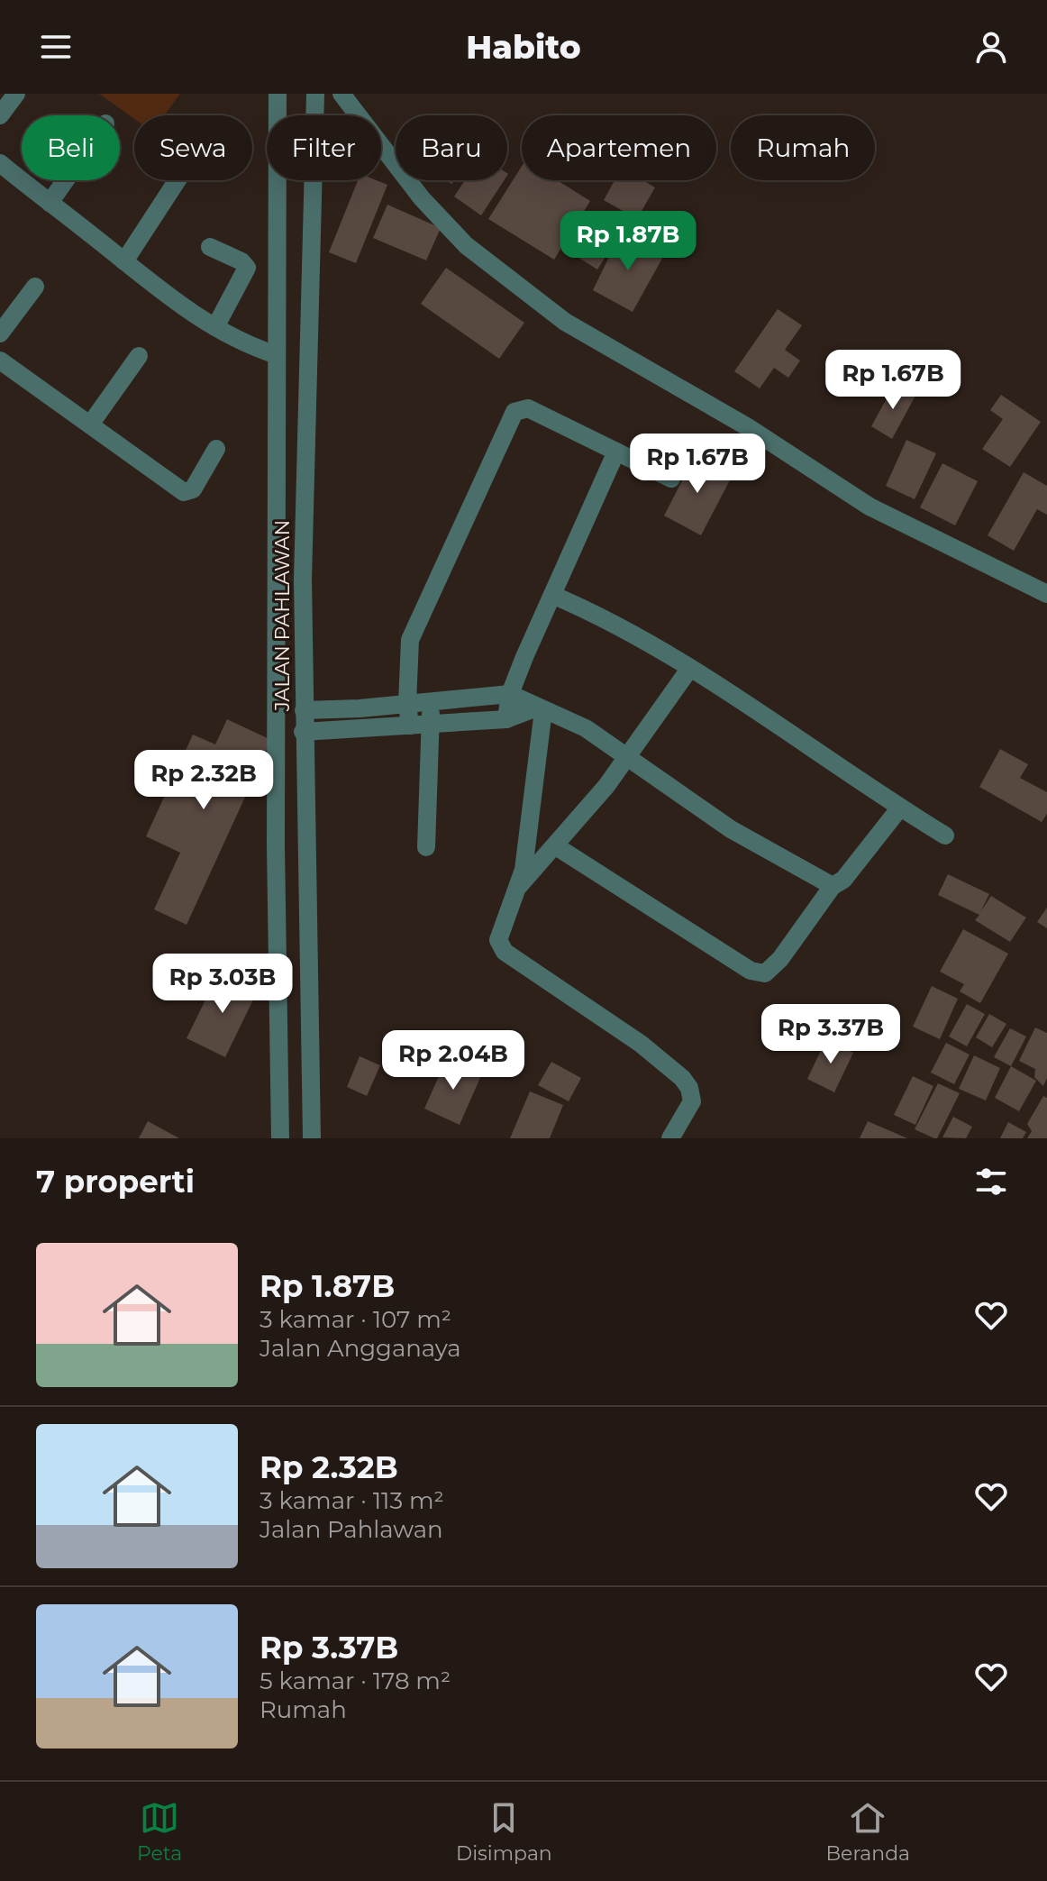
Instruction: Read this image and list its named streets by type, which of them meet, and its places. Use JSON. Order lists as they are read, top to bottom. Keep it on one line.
{"streets":{"street":["JALAN PAHLAWAN"]},"page":{"header":"Habito","chip":["Beli","Sewa","Filter","Baru","Apartemen","Rumah"],"price":["Rp 1.87B","Rp 1.67B","Rp 1.67B","Rp 2.32B","Rp 3.03B","Rp 3.37B","Rp 2.04B"],"heading":"7 properti","list":[{"name":"Rp 1.87B","note":"3 kamar · 107 m² · Jalan Angganaya"},{"name":"Rp 2.32B","note":"3 kamar · 113 m² · Jalan Pahlawan"},{"name":"Rp 3.37B","note":"5 kamar · 178 m² · Rumah"}],"tabs":["Peta","Disimpan","Beranda"]}}
